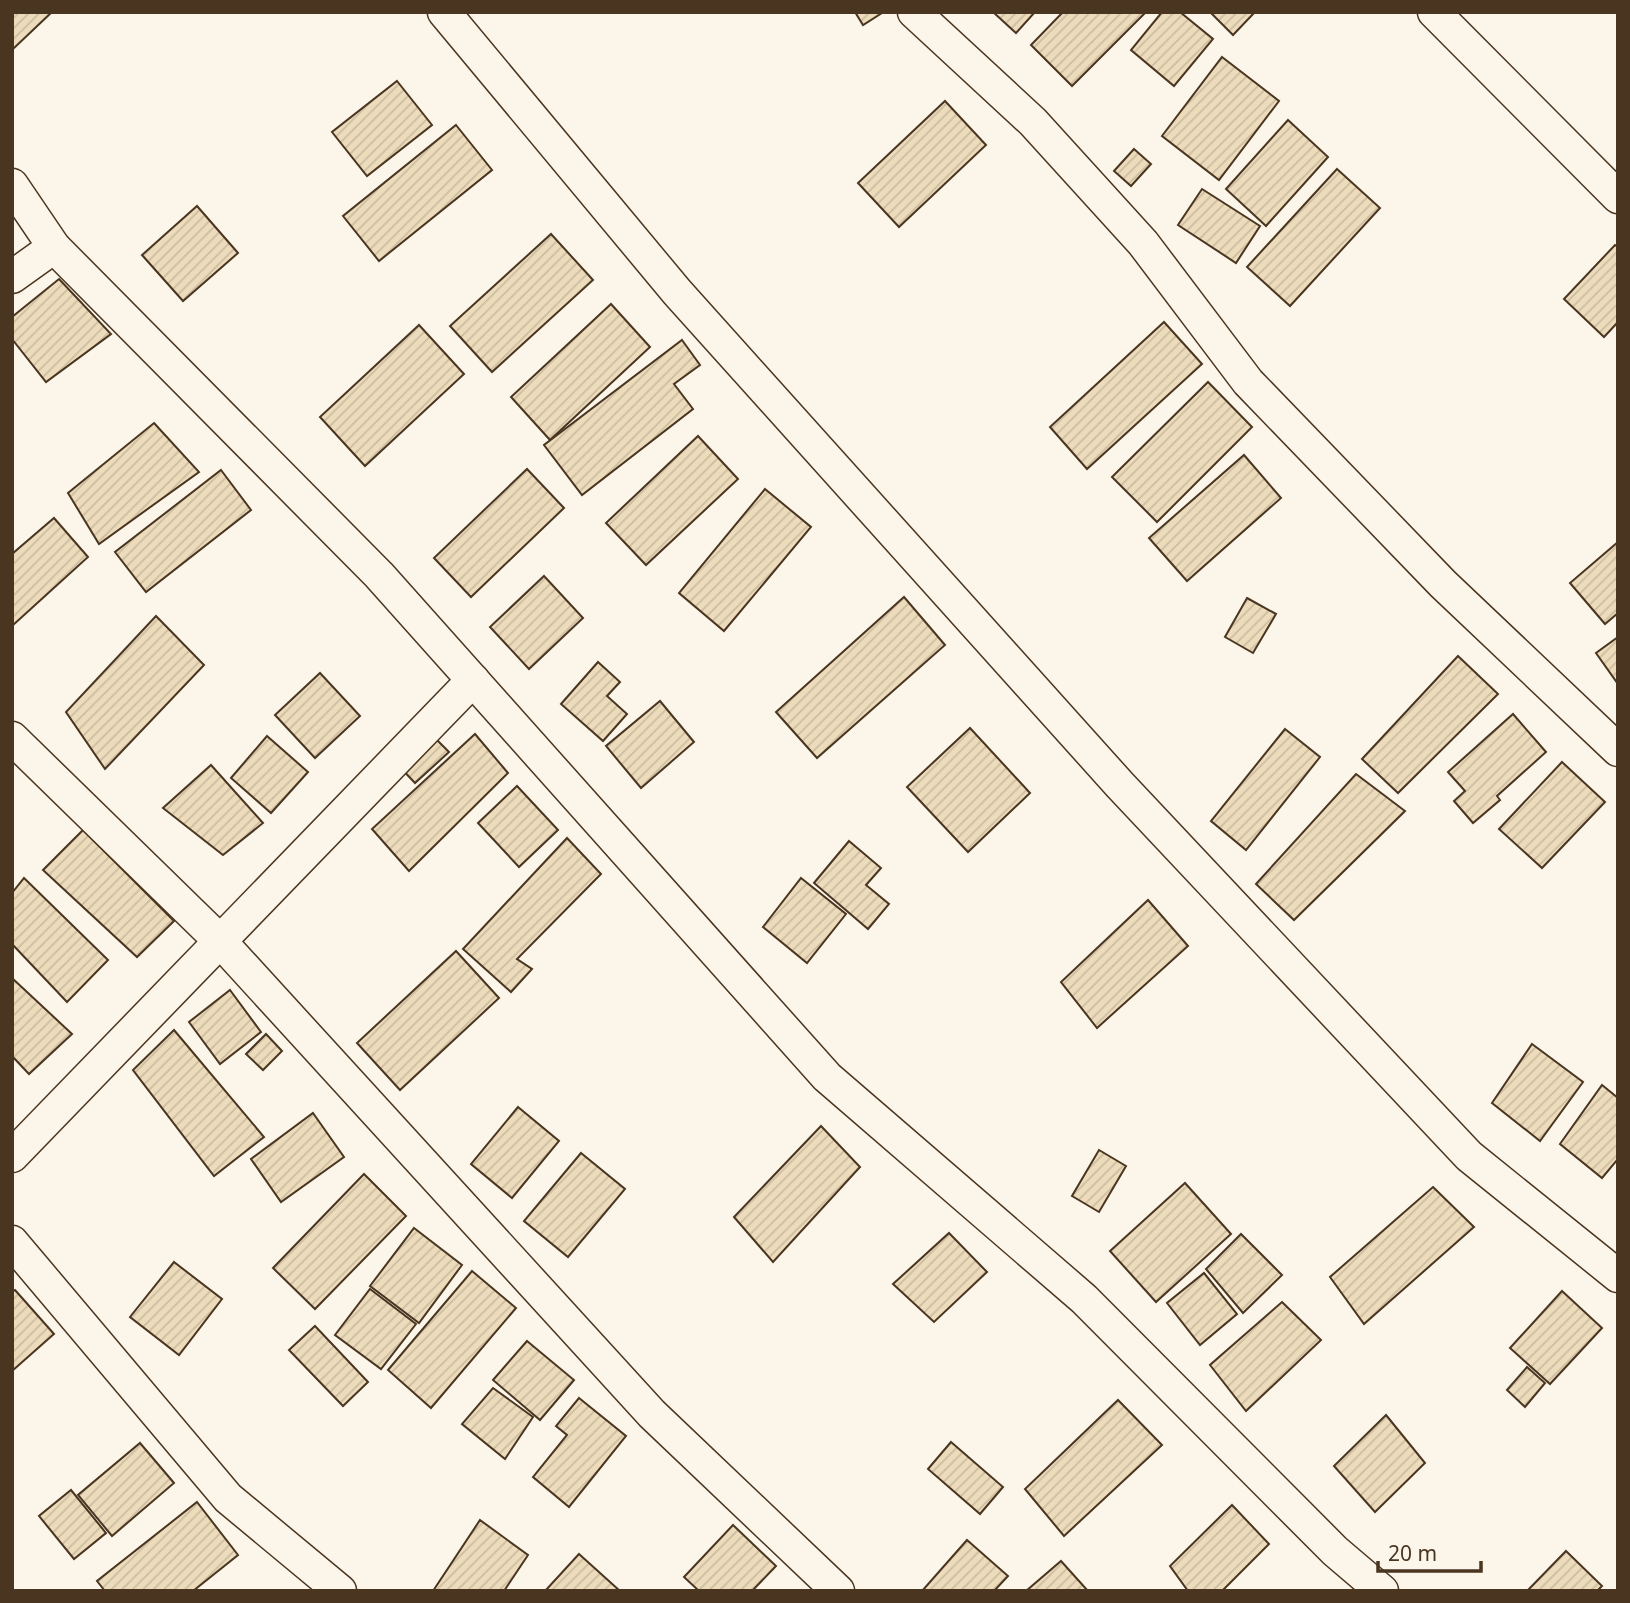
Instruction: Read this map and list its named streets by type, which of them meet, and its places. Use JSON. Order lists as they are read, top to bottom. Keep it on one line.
{"scale_bar":"20 m"}
